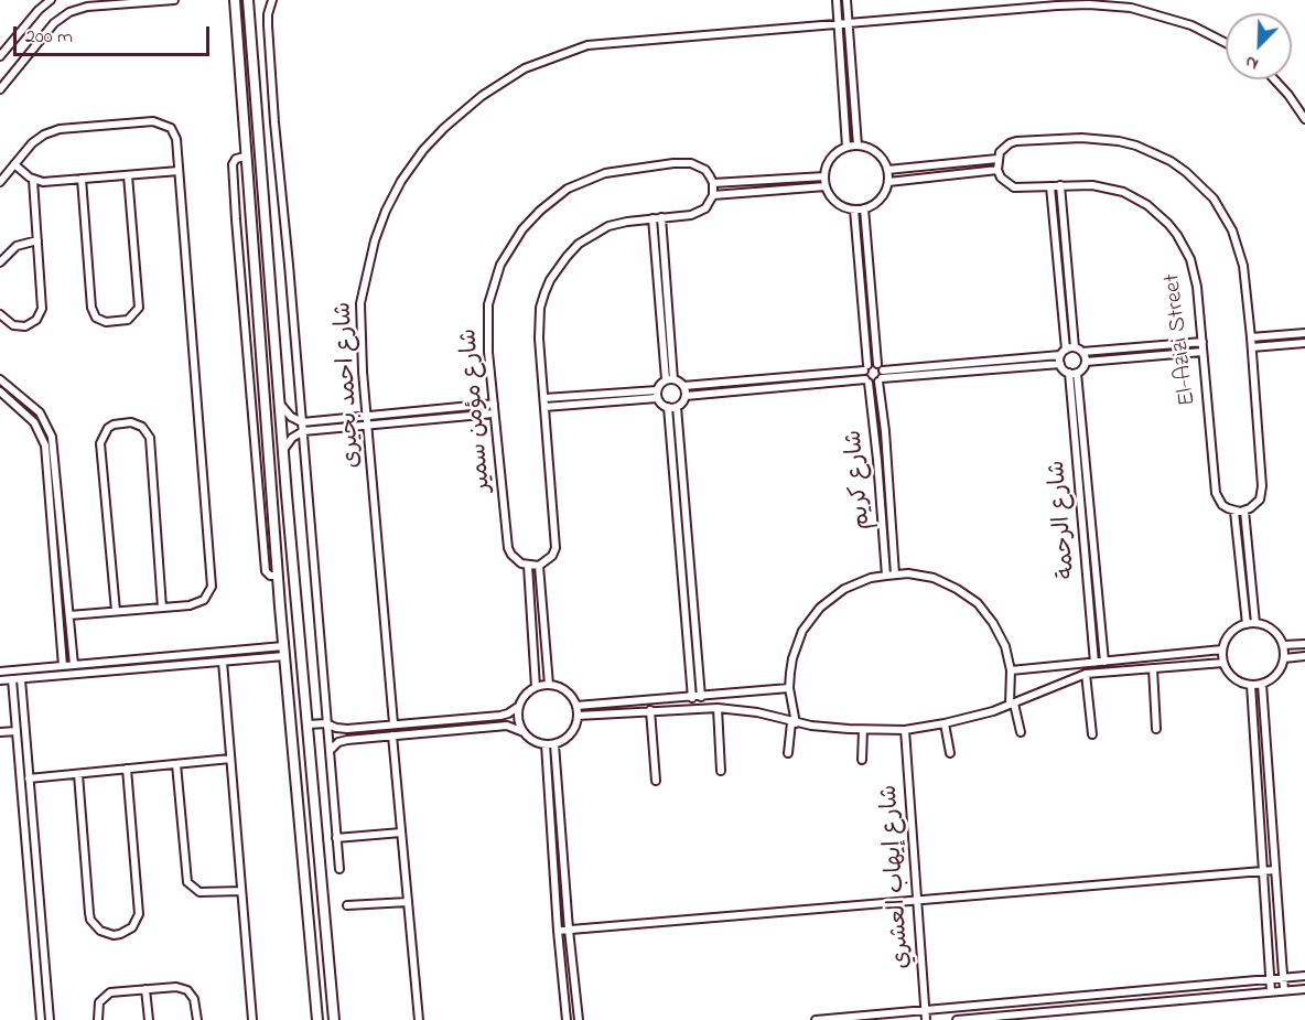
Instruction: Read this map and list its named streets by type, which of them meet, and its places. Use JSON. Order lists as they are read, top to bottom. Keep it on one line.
{"streets":{"street":["El-Azizi Street","شارع احمد بحيرى","شارع مؤمن سمير","شارع كريم","شارع الرحمة","شارع إيهاب العشري"]},"crossings":[["شارع كريم","شارع إيهاب العشري"]],"scale_bar":"200 m","north":"bottom left"}
